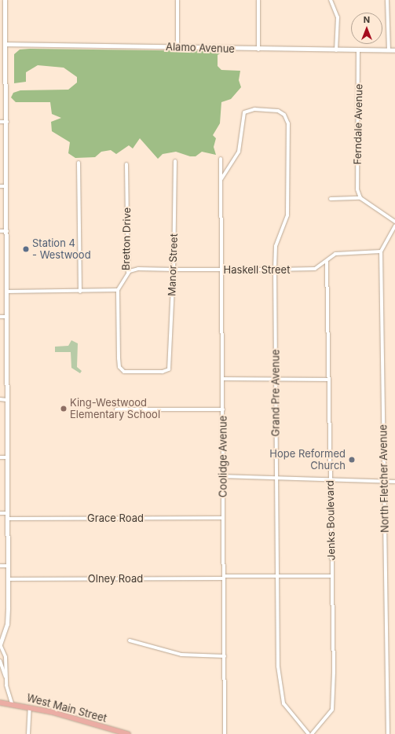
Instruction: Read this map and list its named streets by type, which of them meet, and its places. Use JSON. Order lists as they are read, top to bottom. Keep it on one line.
{"streets":{"main road":["West Main Street"],"street":["Alamo Avenue","Ferndale Avenue","Bretton Drive","Manor Street","Haskell Street","Grand Pre Avenue","Coolidge Avenue","North Fletcher Avenue","Grace Road","Jenks Boulevard","Olney Road"]},"crossings":[["Alamo Avenue","Ferndale Avenue"],["Bretton Drive","Manor Street"],["Bretton Drive","Haskell Street"],["Manor Street","Haskell Street"],["Haskell Street","Grand Pre Avenue"],["Haskell Street","Coolidge Avenue"],["Haskell Street","North Fletcher Avenue"],["Haskell Street","Jenks Boulevard"],["Grand Pre Avenue","Coolidge Avenue"],["Grand Pre Avenue","Olney Road"],["Coolidge Avenue","Grace Road"],["Coolidge Avenue","Olney Road"],["Jenks Boulevard","Olney Road"]],"places":["Station 4 - Westwood","King-Westwood Elementary School","Hope Reformed Church"],"north":"top"}
